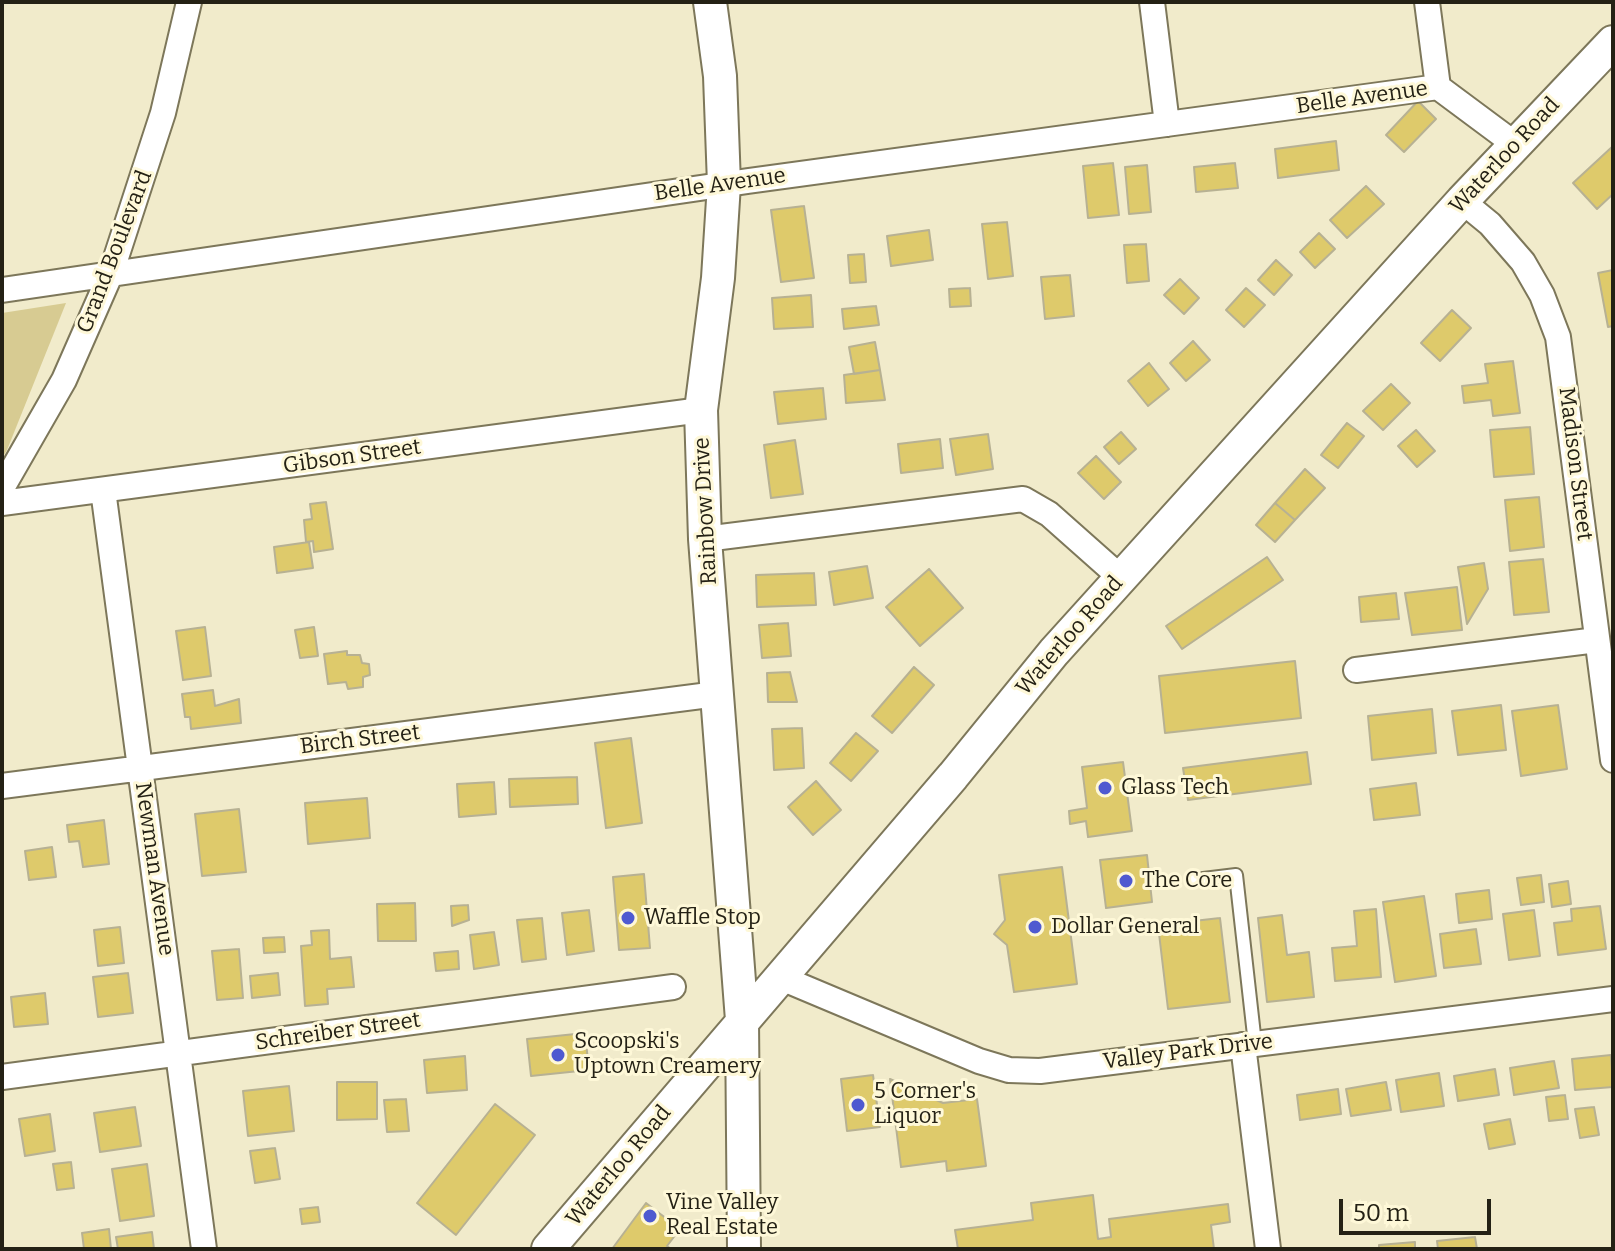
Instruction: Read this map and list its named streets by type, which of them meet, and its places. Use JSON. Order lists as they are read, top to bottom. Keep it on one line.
{"streets":{"main road":["Waterloo Road","Rainbow Drive"],"street":["Belle Avenue","Grand Boulevard","Gibson Street","Madison Street","Birch Street","Newman Avenue","Schreiber Street","Valley Park Drive"]},"crossings":[["Belle Avenue","Grand Boulevard"],["Belle Avenue","Rainbow Drive"],["Waterloo Road","Madison Street"],["Waterloo Road","Rainbow Drive"],["Waterloo Road","Valley Park Drive"],["Gibson Street","Rainbow Drive"],["Gibson Street","Newman Avenue"],["Rainbow Drive","Birch Street"],["Birch Street","Newman Avenue"],["Newman Avenue","Schreiber Street"]],"places":["Glass Tech","The Core","Waffle Stop","Dollar General","Scoopski's Uptown Creamery","5 Corner's Liquor","Vine Valley Real Estate"],"scale_bar":"50 m"}
